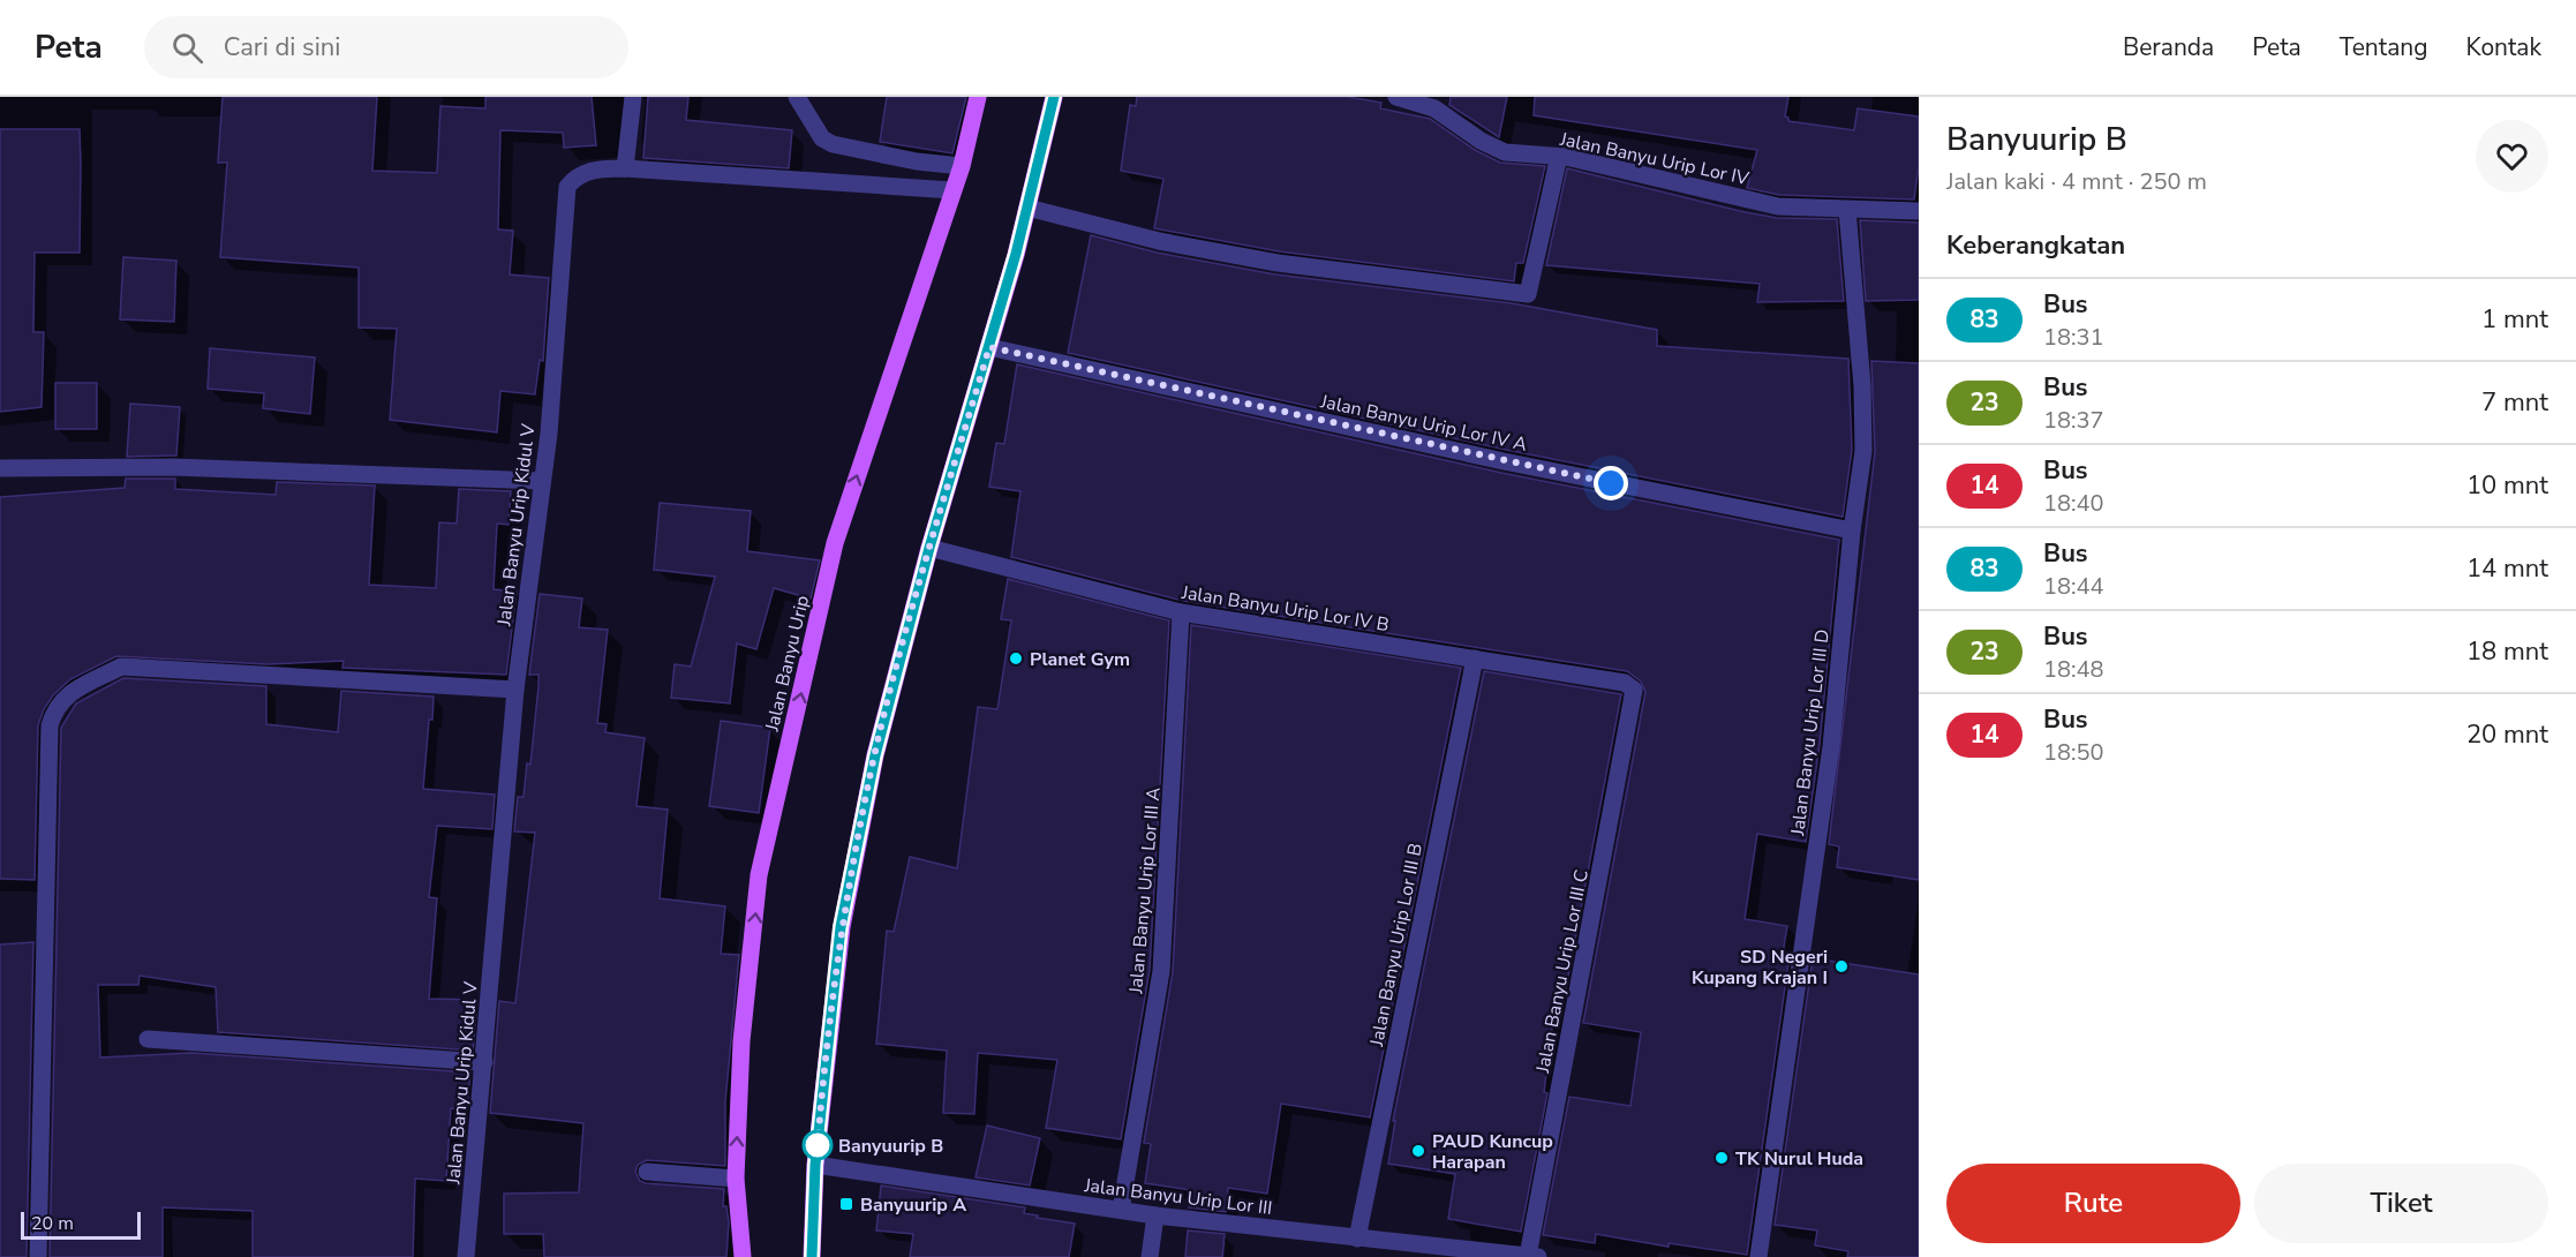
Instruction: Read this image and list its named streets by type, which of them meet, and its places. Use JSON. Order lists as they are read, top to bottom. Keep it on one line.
{"streets":{"main road":["Jalan Banyu Urip"],"street":["Jalan Banyu Urip Lor IV","Jalan Banyu Urip Lor IV A","Jalan Banyu Urip Kidul V","Jalan Banyu Urip Lor IV B","Jalan Banyu Urip Lor III D","Jalan Banyu Urip Lor III A","Jalan Banyu Urip Lor III B","Jalan Banyu Urip Lor III C","Jalan Banyu Urip Lor III"]},"crossings":[["Jalan Banyu Urip Lor IV","Jalan Banyu Urip Lor III D"],["Jalan Banyu Urip Lor IV A","Jalan Banyu Urip Lor III D"],["Jalan Banyu Urip Kidul V","Jalan Banyu Urip"],["Jalan Banyu Urip Lor IV B","Jalan Banyu Urip Lor III A"],["Jalan Banyu Urip Lor IV B","Jalan Banyu Urip Lor III B"],["Jalan Banyu Urip Lor IV B","Jalan Banyu Urip Lor III C"],["Jalan Banyu Urip Lor III A","Jalan Banyu Urip Lor III"],["Jalan Banyu Urip Lor III B","Jalan Banyu Urip Lor III"],["Jalan Banyu Urip Lor III C","Jalan Banyu Urip Lor III"]],"places":{"other":["Planet Gym","SD Negeri Kupang Krajan I","Banyuurip B","PAUD Kuncup Harapan","TK Nurul Huda"],"transit":["Banyuurip A"]},"lines":["bus line 83"],"scale_bar":"20 m","page":{"header":"Peta","search":"Cari di sini","nav":["Beranda","Peta","Tentang","Kontak"],"heading":[["Banyuurip B","Jalan kaki · 4 mnt · 250 m"],"Keberangkatan"],"list":[{"mark":"83","name":"Bus","note":"18:31","value":"1 mnt"},{"mark":"23","name":"Bus","note":"18:37","value":"7 mnt"},{"mark":"14","name":"Bus","note":"18:40","value":"10 mnt"},{"mark":"83","name":"Bus","note":"18:44","value":"14 mnt"},{"mark":"23","name":"Bus","note":"18:48","value":"18 mnt"},{"mark":"14","name":"Bus","note":"18:50","value":"20 mnt"}],"buttons":["Rute","Tiket"],"scale":"20 m"}}
